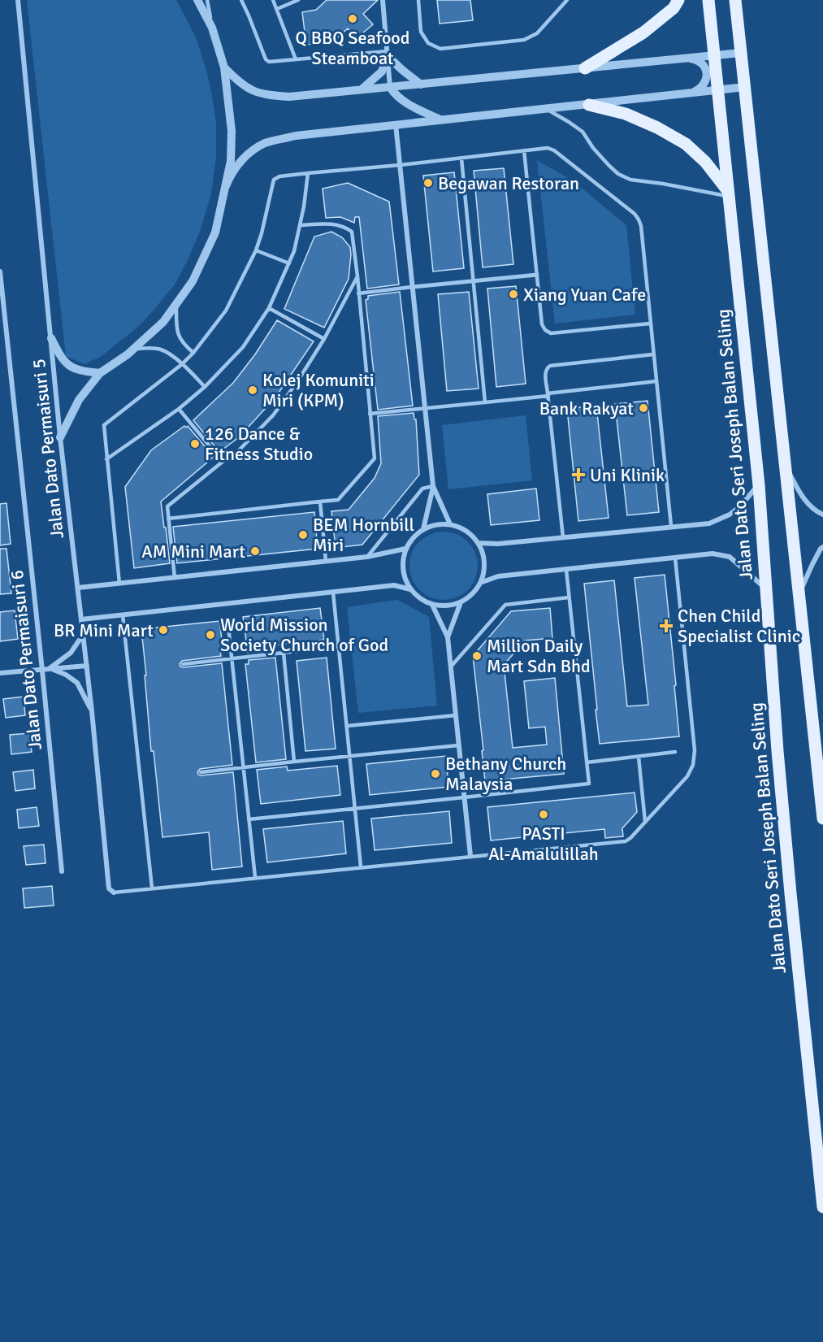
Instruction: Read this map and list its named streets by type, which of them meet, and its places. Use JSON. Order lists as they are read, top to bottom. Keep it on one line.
{"streets":{"main road":["Jalan Dato Seri Joseph Balan Seling"],"street":["Jalan Dato Permaisuri 5","Jalan Dato Permaisuri 6"]},"places":{"other":["Q BBQ Seafood Steamboat","Begawan Restoran","Xiang Yuan Cafe","Kolej Komuniti Miri (KPM)","Bank Rakyat","126 Dance & Fitness Studio","BEM Hornbill Miri","AM Mini Mart","BR Mini Mart","World Mission Society Church of God","Million Daily Mart Sdn Bhd","Bethany Church Malaysia","PASTI Al-Amalulillah"],"health":["Uni Klinik","Chen Child Specialist Clinic"]}}
